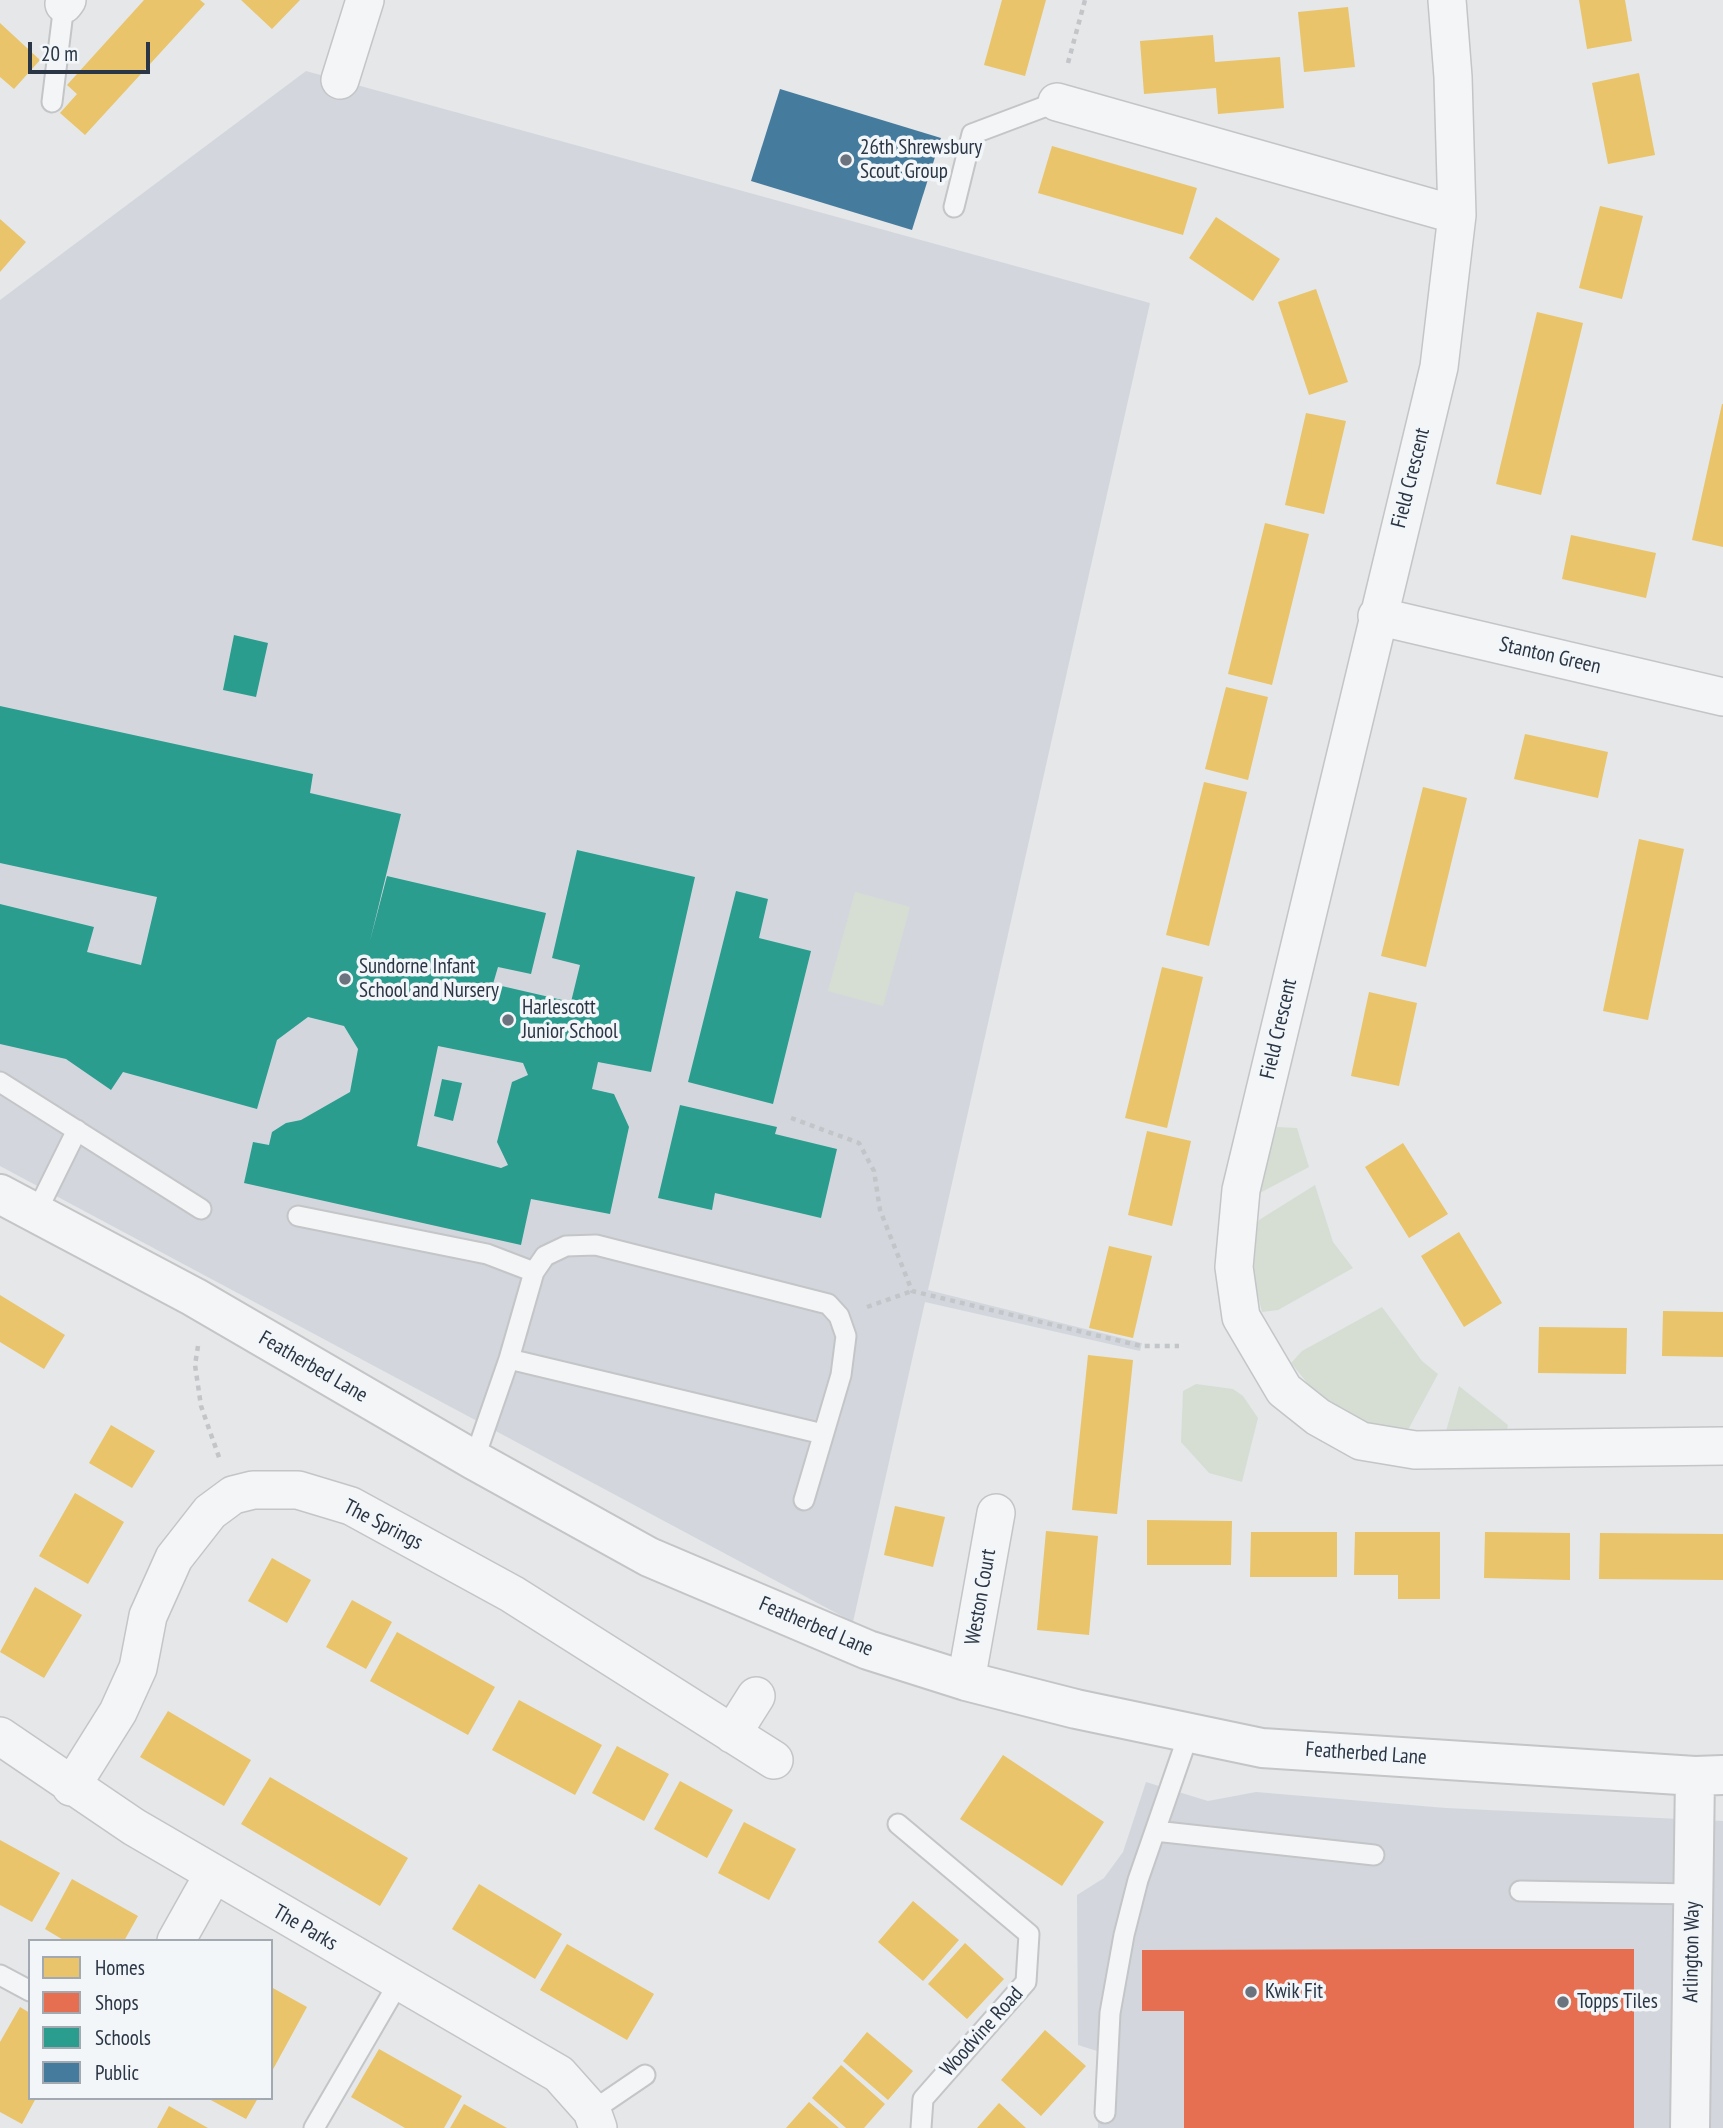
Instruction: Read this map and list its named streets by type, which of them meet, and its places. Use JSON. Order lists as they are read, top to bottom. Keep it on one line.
{"streets":{"street":["Field Crescent","Stanton Green","Featherbed Lane","The Springs","Weston Court","The Parks","Arlington Way"],"lane":["Woodvine Road"]},"crossings":[["Field Crescent","Stanton Green"],["Featherbed Lane","Weston Court"],["Featherbed Lane","Arlington Way"]],"places":["26th Shrewsbury Scout Group","Sundorne Infant School and Nursery","Harlescott Junior School","Kwik Fit","Topps Tiles"],"legend":["Homes","Shops","Schools","Public"],"scale_bar":"20 m"}
